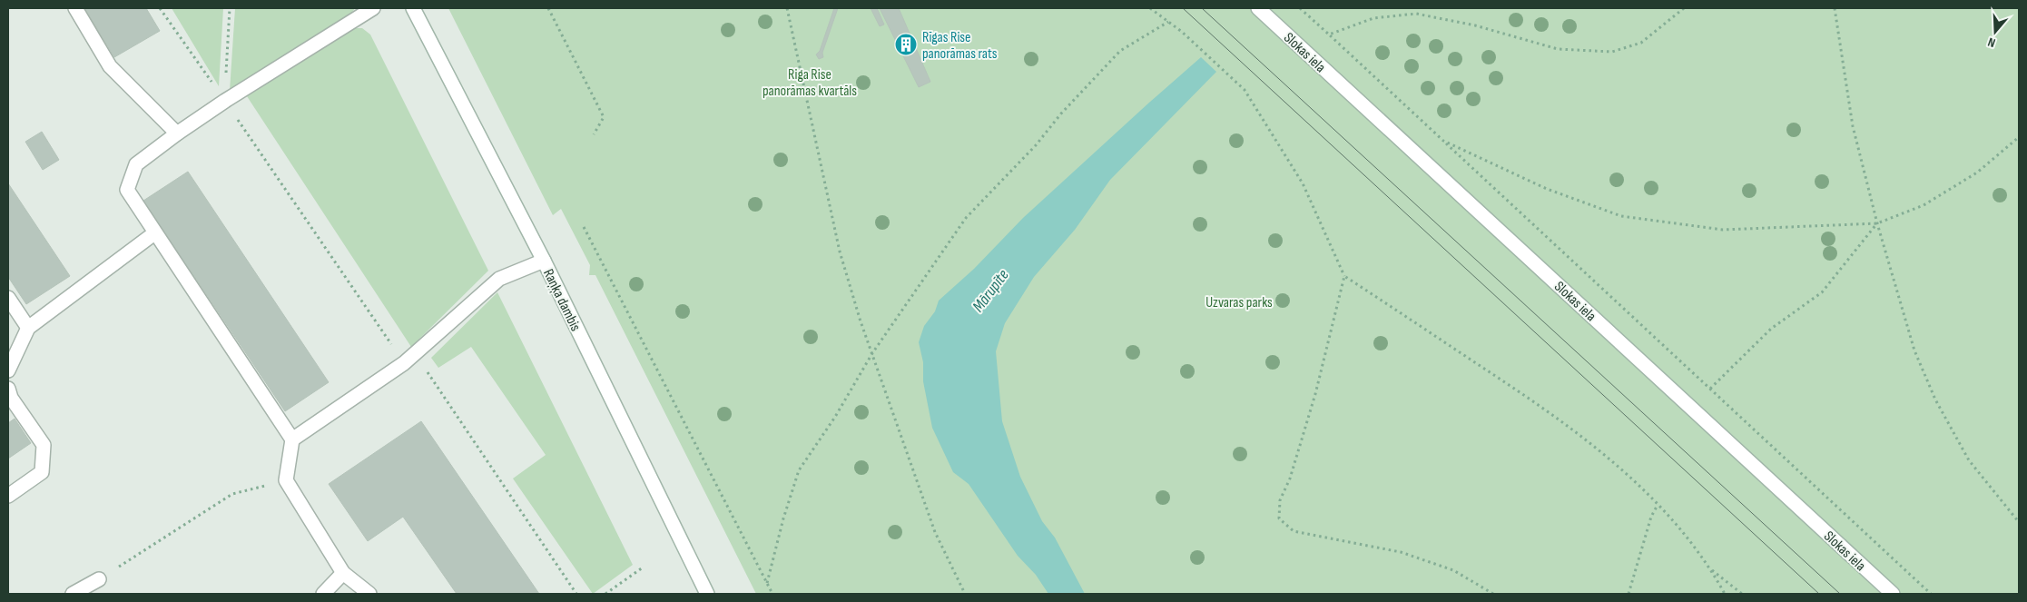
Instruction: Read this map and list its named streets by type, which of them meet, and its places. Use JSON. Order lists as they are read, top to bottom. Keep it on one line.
{"streets":{"main road":["Slokas iela","Raņķa dambis"]},"water":["Mārupīte"],"parks":["Riga Rise panorāmas kvartāls","Uzvaras parks"],"places":{"building":["Rīgas Rise panorāmas rats"]},"north":"bottom"}
